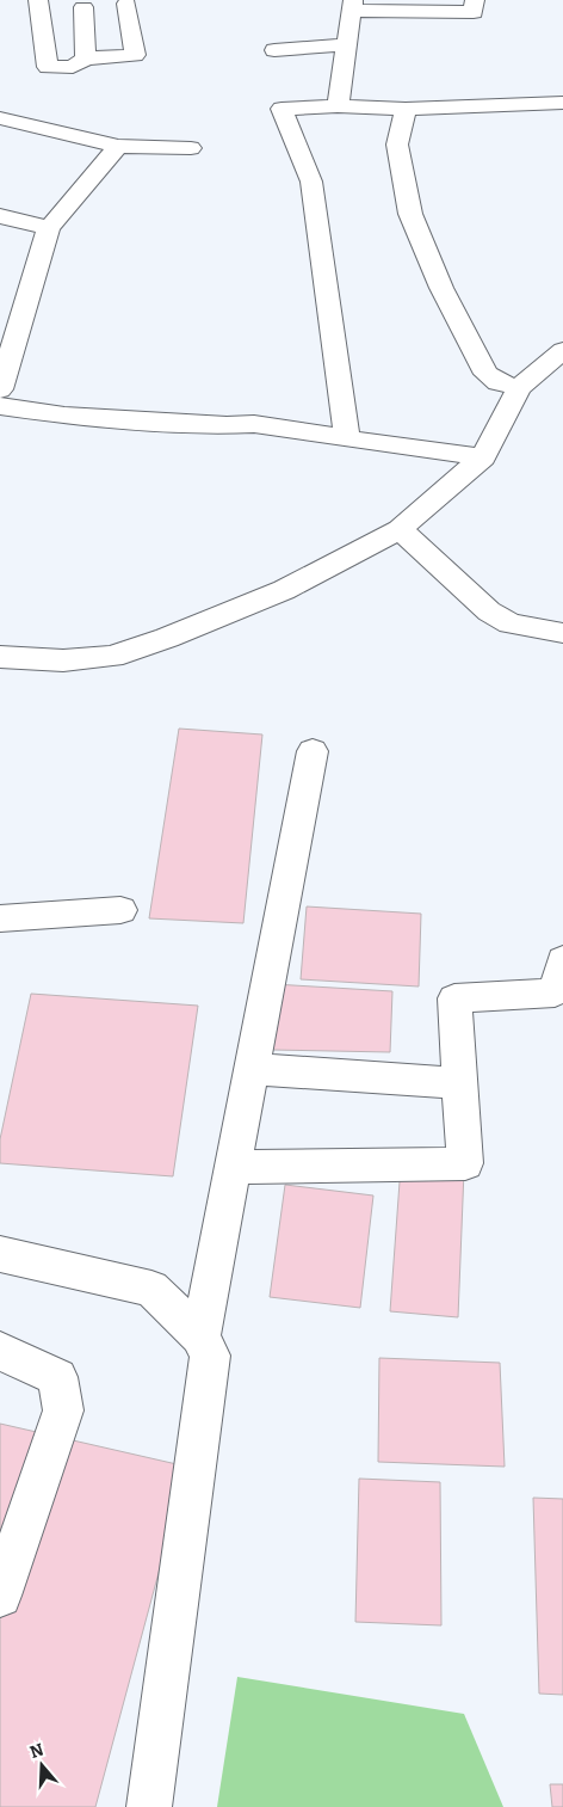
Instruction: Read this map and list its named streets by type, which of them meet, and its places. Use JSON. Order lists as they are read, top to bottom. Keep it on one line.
{"north":"top"}
